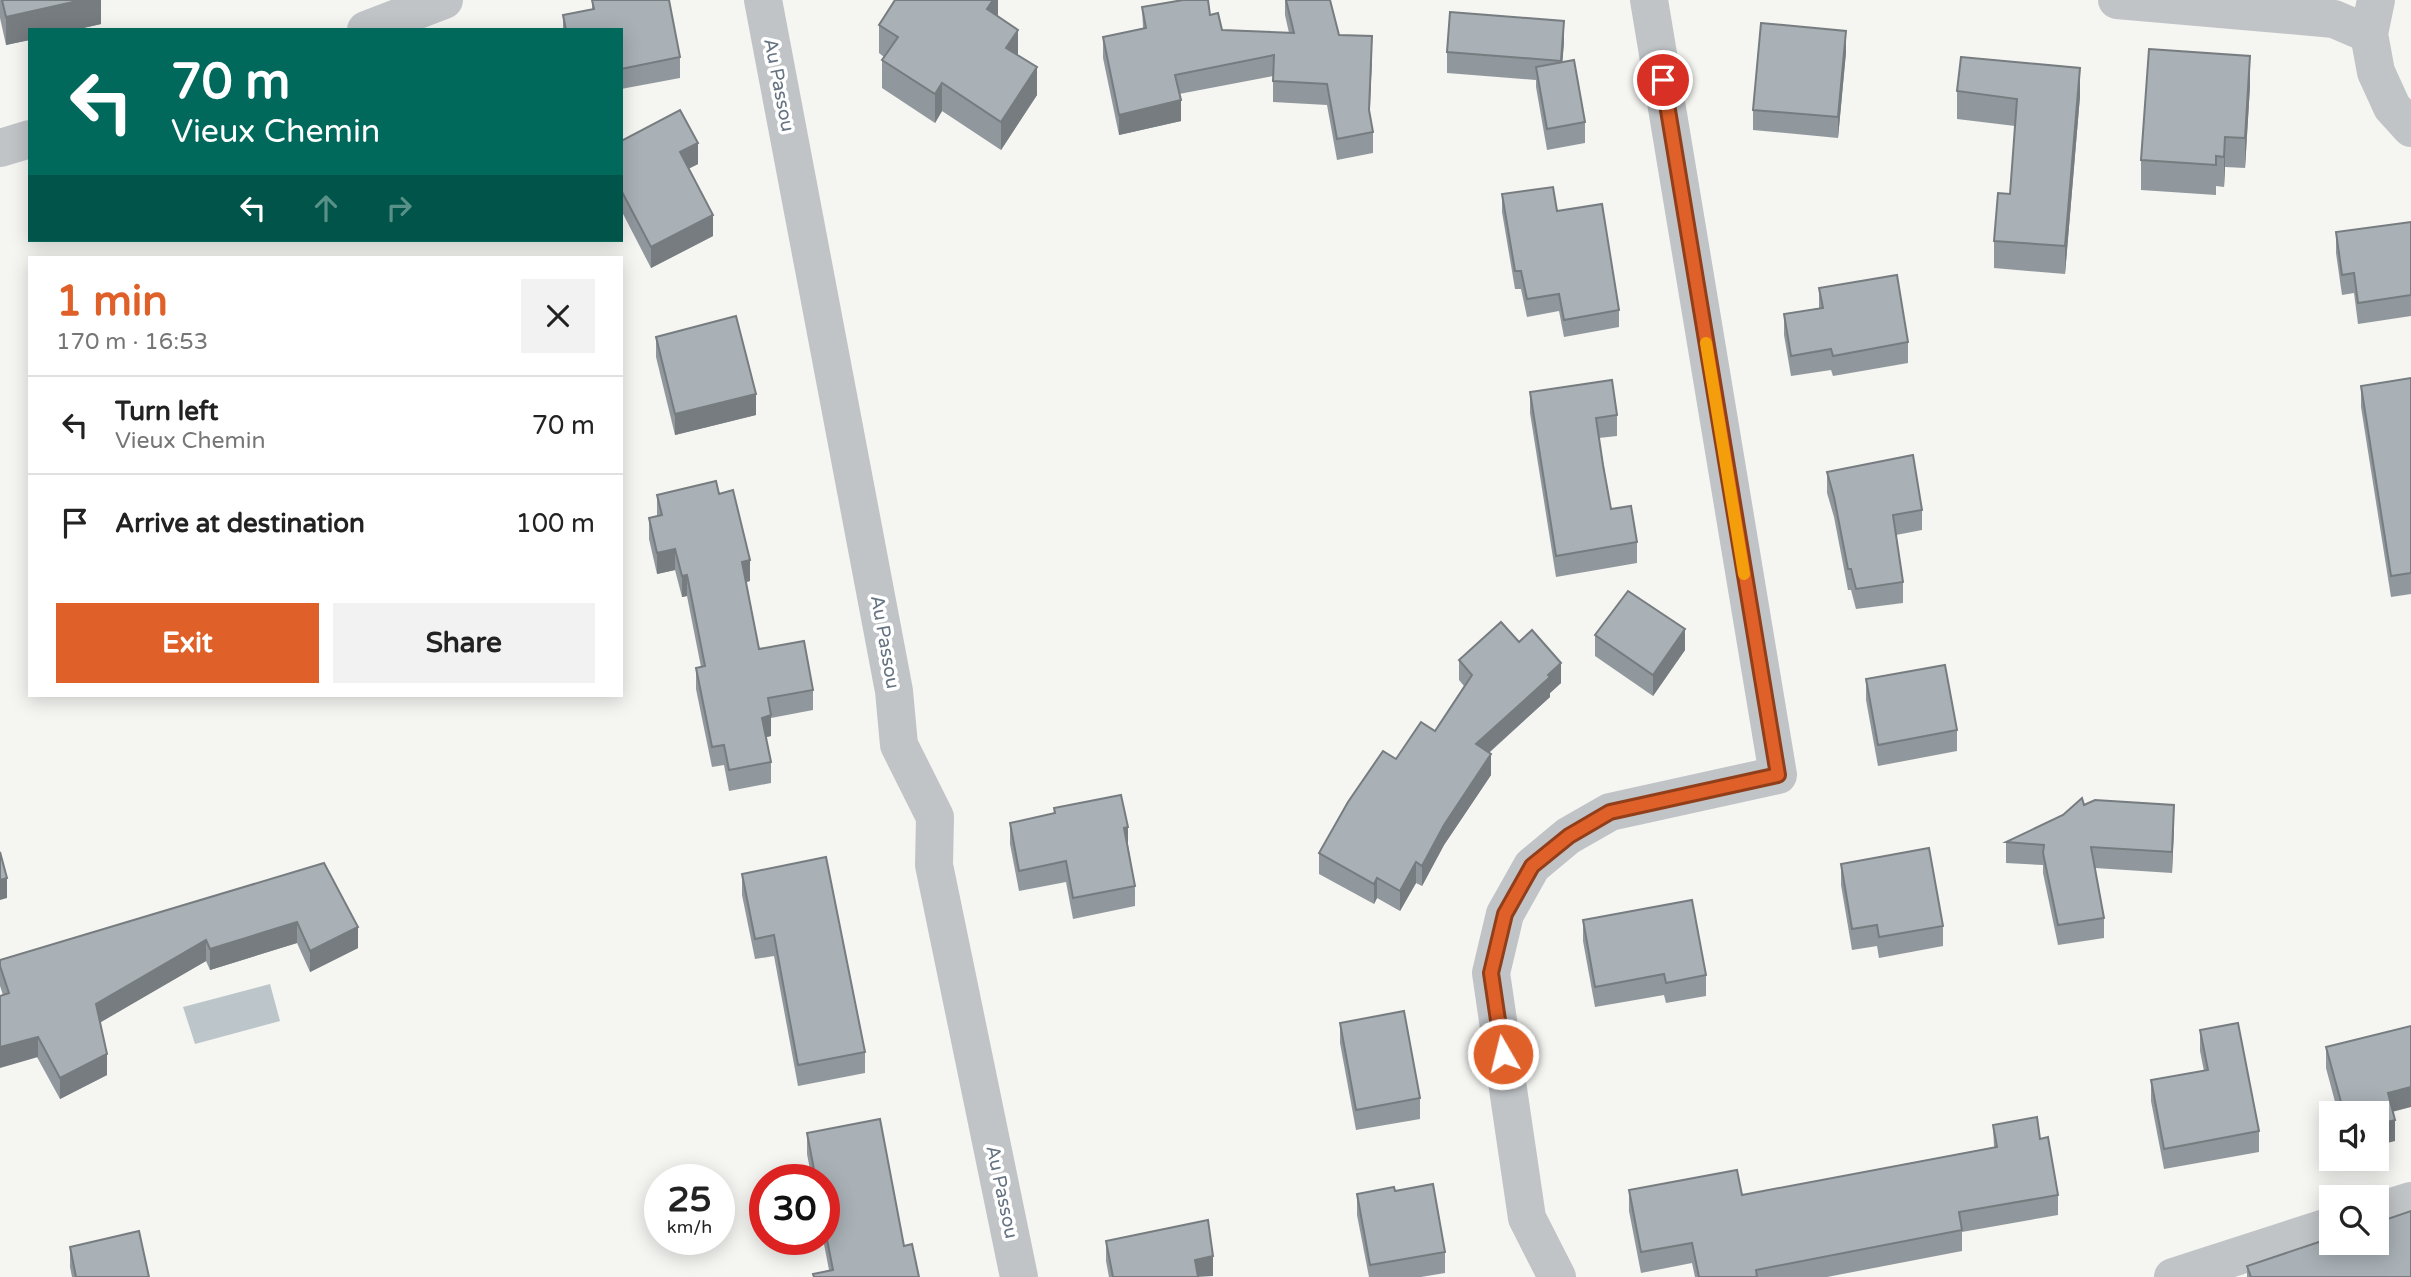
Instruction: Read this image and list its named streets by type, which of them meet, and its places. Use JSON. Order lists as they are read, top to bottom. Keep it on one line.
{"streets":{"street":["Au Passou"]},"page":{"turn":["70 m","Vieux Chemin"],"heading":["1 min","170 m · 16:53"],"list":[{"name":"Turn left","note":"Vieux Chemin","value":"70 m"},{"name":"Arrive at destination","value":"100 m"}],"buttons":["Exit","Share"],"speed":"25 km/h","limit":"30"}}
